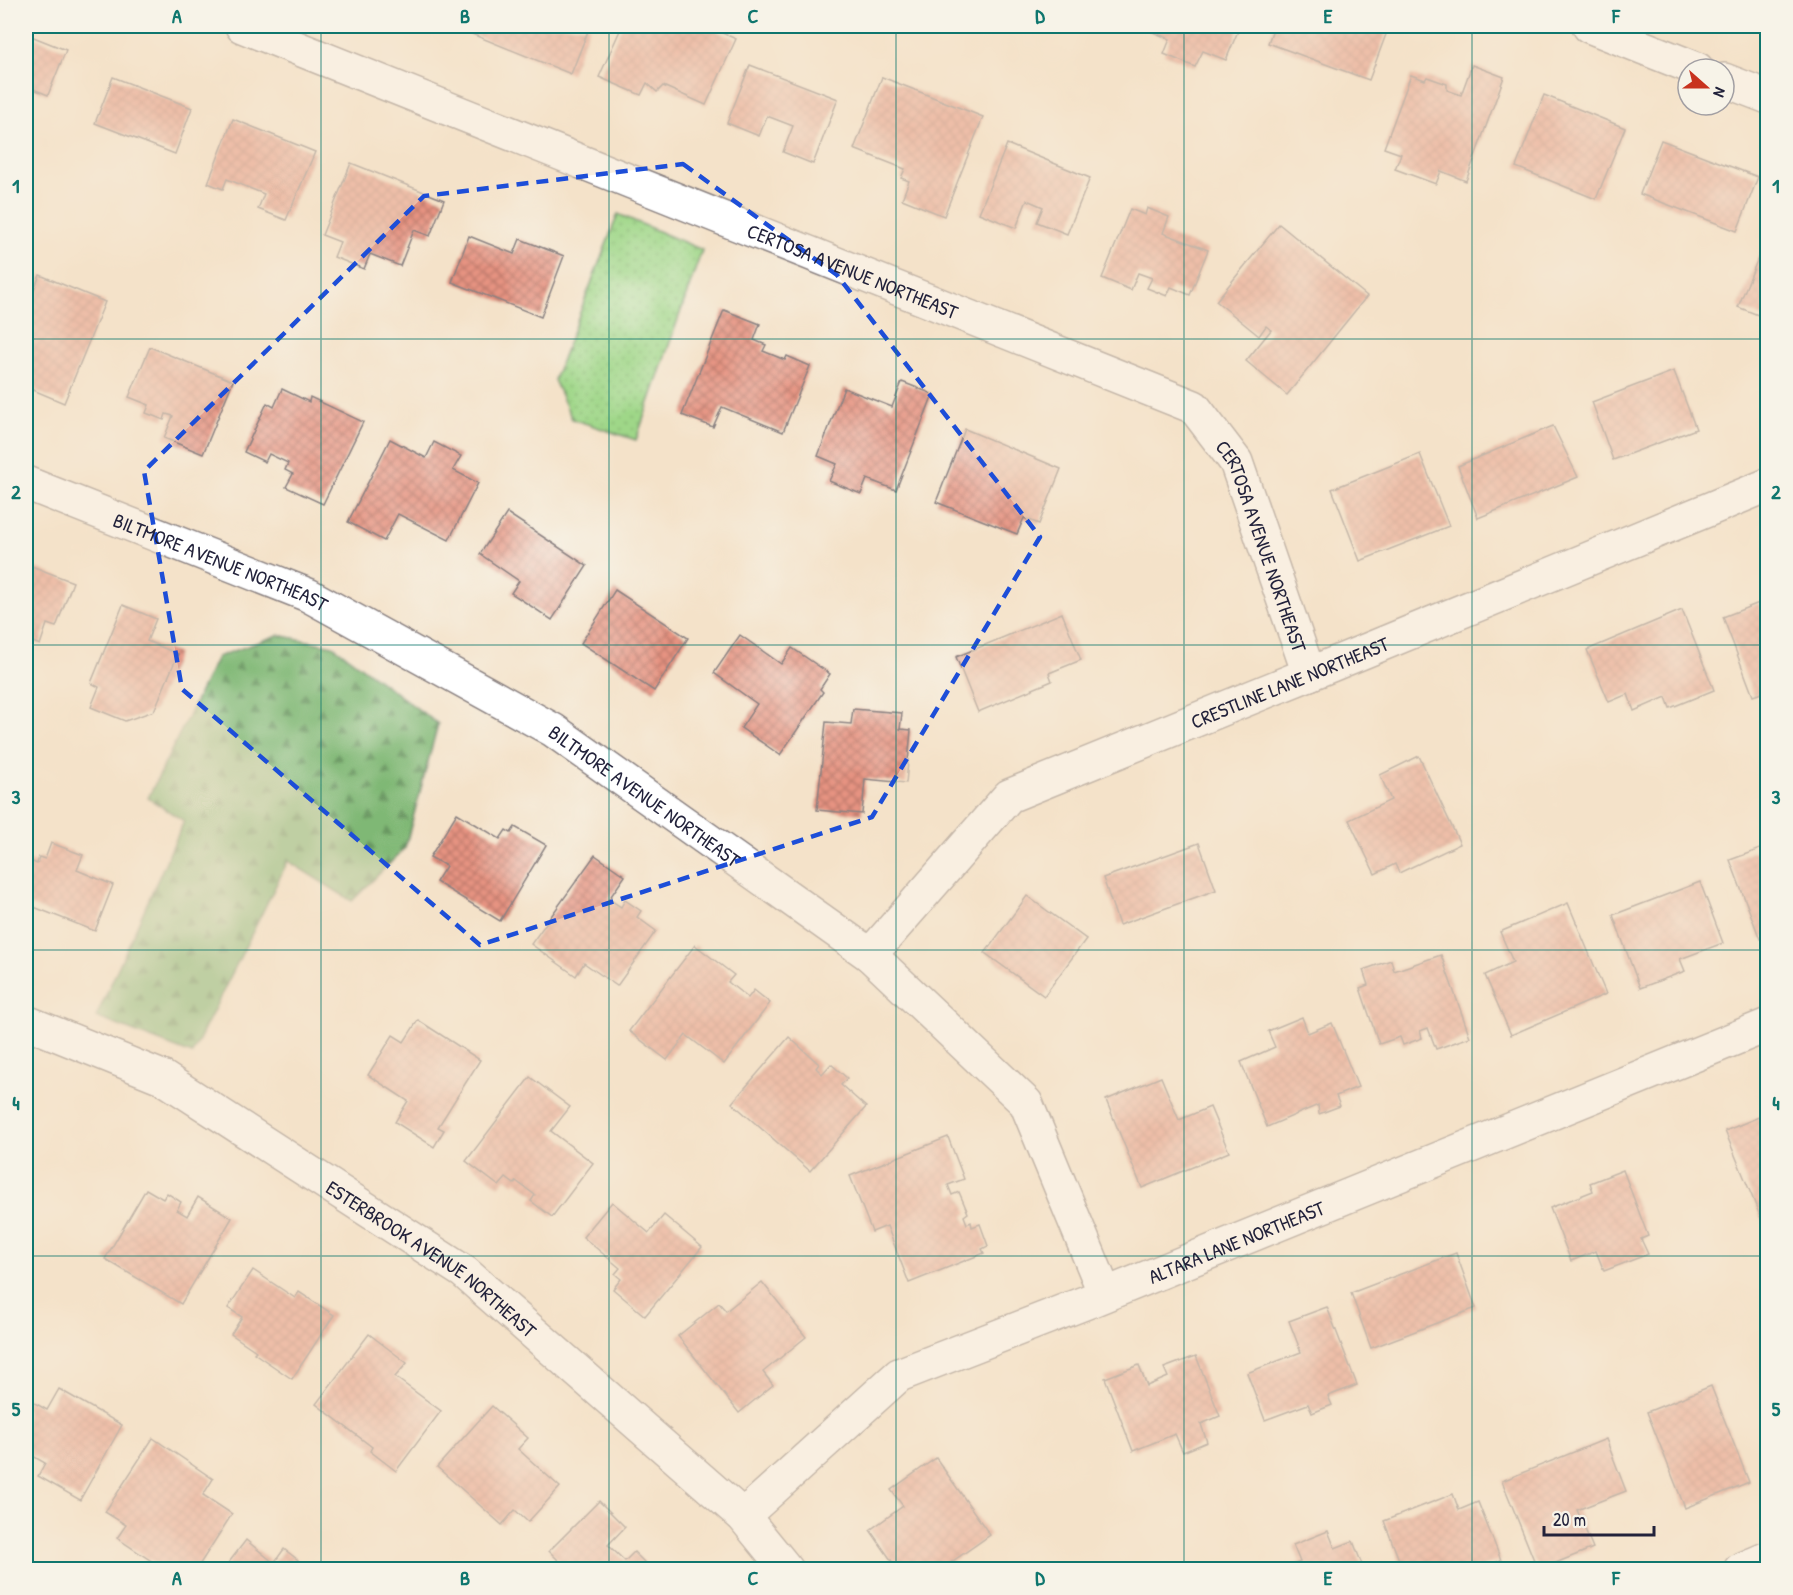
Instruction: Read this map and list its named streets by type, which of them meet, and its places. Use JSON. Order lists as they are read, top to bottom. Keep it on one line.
{"streets":{"street":["CERTOSA AVENUE NORTHEAST","BILTMORE AVENUE NORTHEAST","CRESTLINE LANE NORTHEAST","ALTARA LANE NORTHEAST","ESTERBROOK AVENUE NORTHEAST"]},"crossings":[["CERTOSA AVENUE NORTHEAST","CRESTLINE LANE NORTHEAST"],["BILTMORE AVENUE NORTHEAST","CRESTLINE LANE NORTHEAST"],["BILTMORE AVENUE NORTHEAST","ALTARA LANE NORTHEAST"],["ALTARA LANE NORTHEAST","ESTERBROOK AVENUE NORTHEAST"]],"scale_bar":"20 m","north":"right","grid":{"columns":["A","B","C","D","E","F"],"rows":["1","2","3","4","5"]}}
